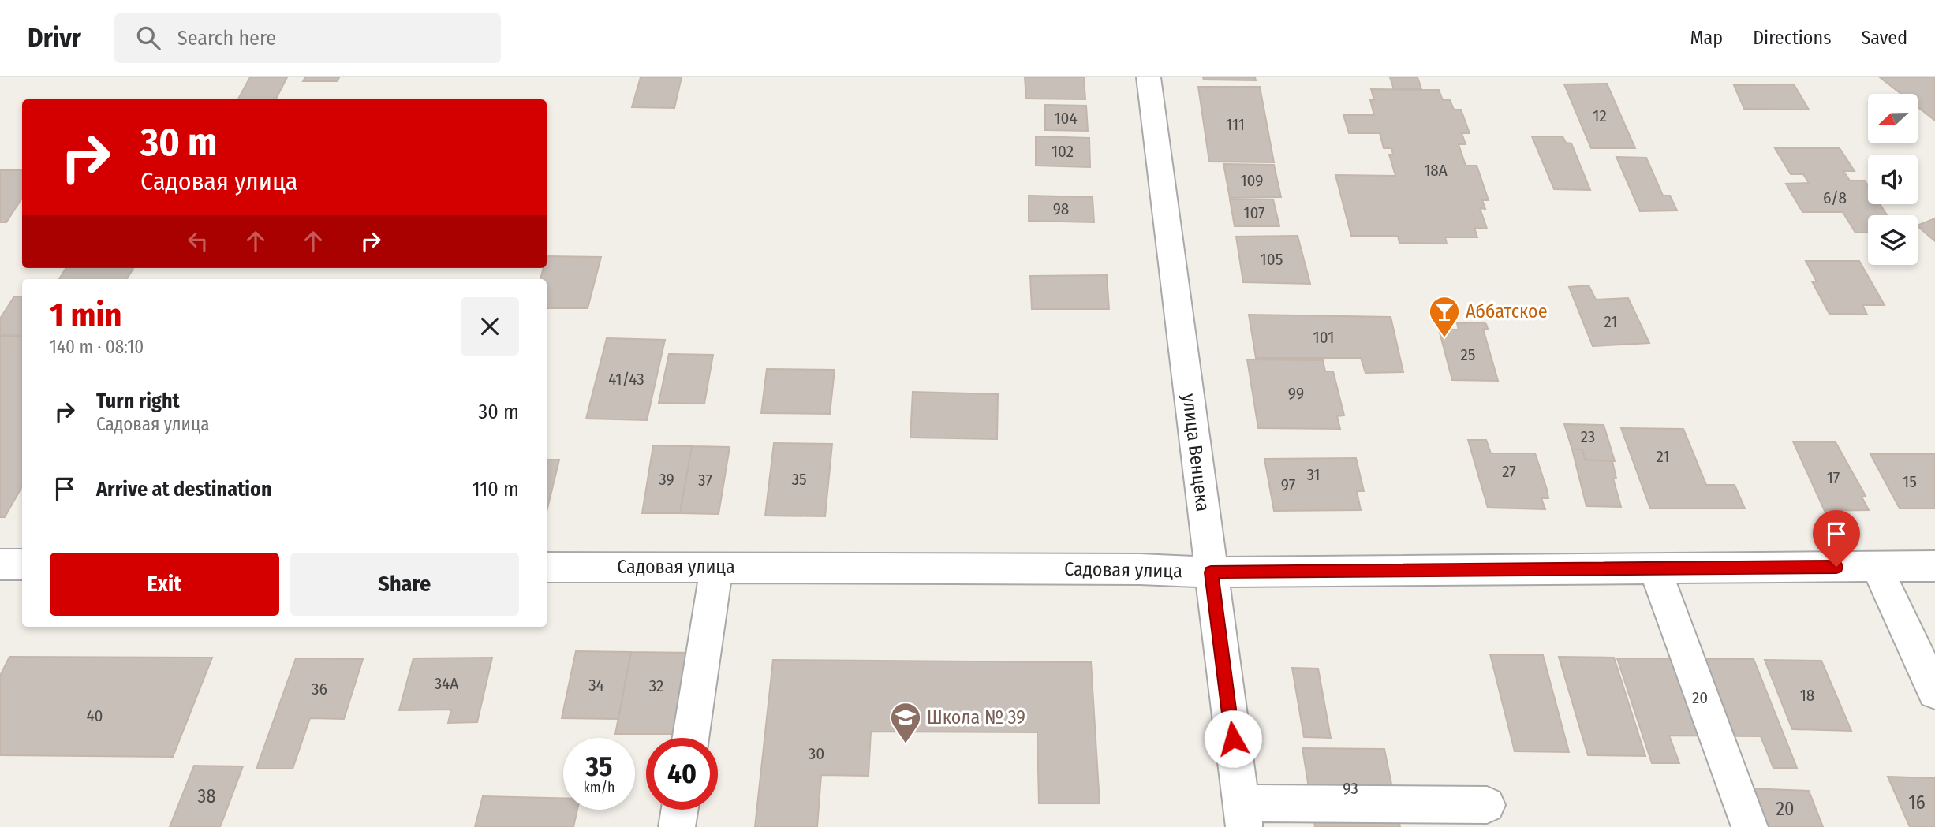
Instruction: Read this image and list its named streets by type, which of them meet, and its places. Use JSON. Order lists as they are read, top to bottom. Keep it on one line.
{"streets":{"street":["улица Венцека","Садовая улица"]},"crossings":[["улица Венцека","Садовая улица"]],"places":{"bar":["Аббатское"],"school or university":["Школа № 39"]},"house_numbers":["12","104","111","102","18А","109","6/8","98","107","105","21","101","25","41/43","99","23","21","27","31","17","39","35","37","15","97","34А","34","32","36","18","20","40","30","93","38","16","20"],"north":"left","page":{"header":"Drivr","search":"Search here","nav":["Map","Directions","Saved"],"turn":["30 m","Садовая улица"],"heading":["1 min","140 m · 08:10"],"list":[{"name":"Turn right","note":"Садовая улица","value":"30 m"},{"name":"Arrive at destination","value":"110 m"}],"buttons":["Exit","Share"],"speed":"35 km/h","limit":"40"}}
